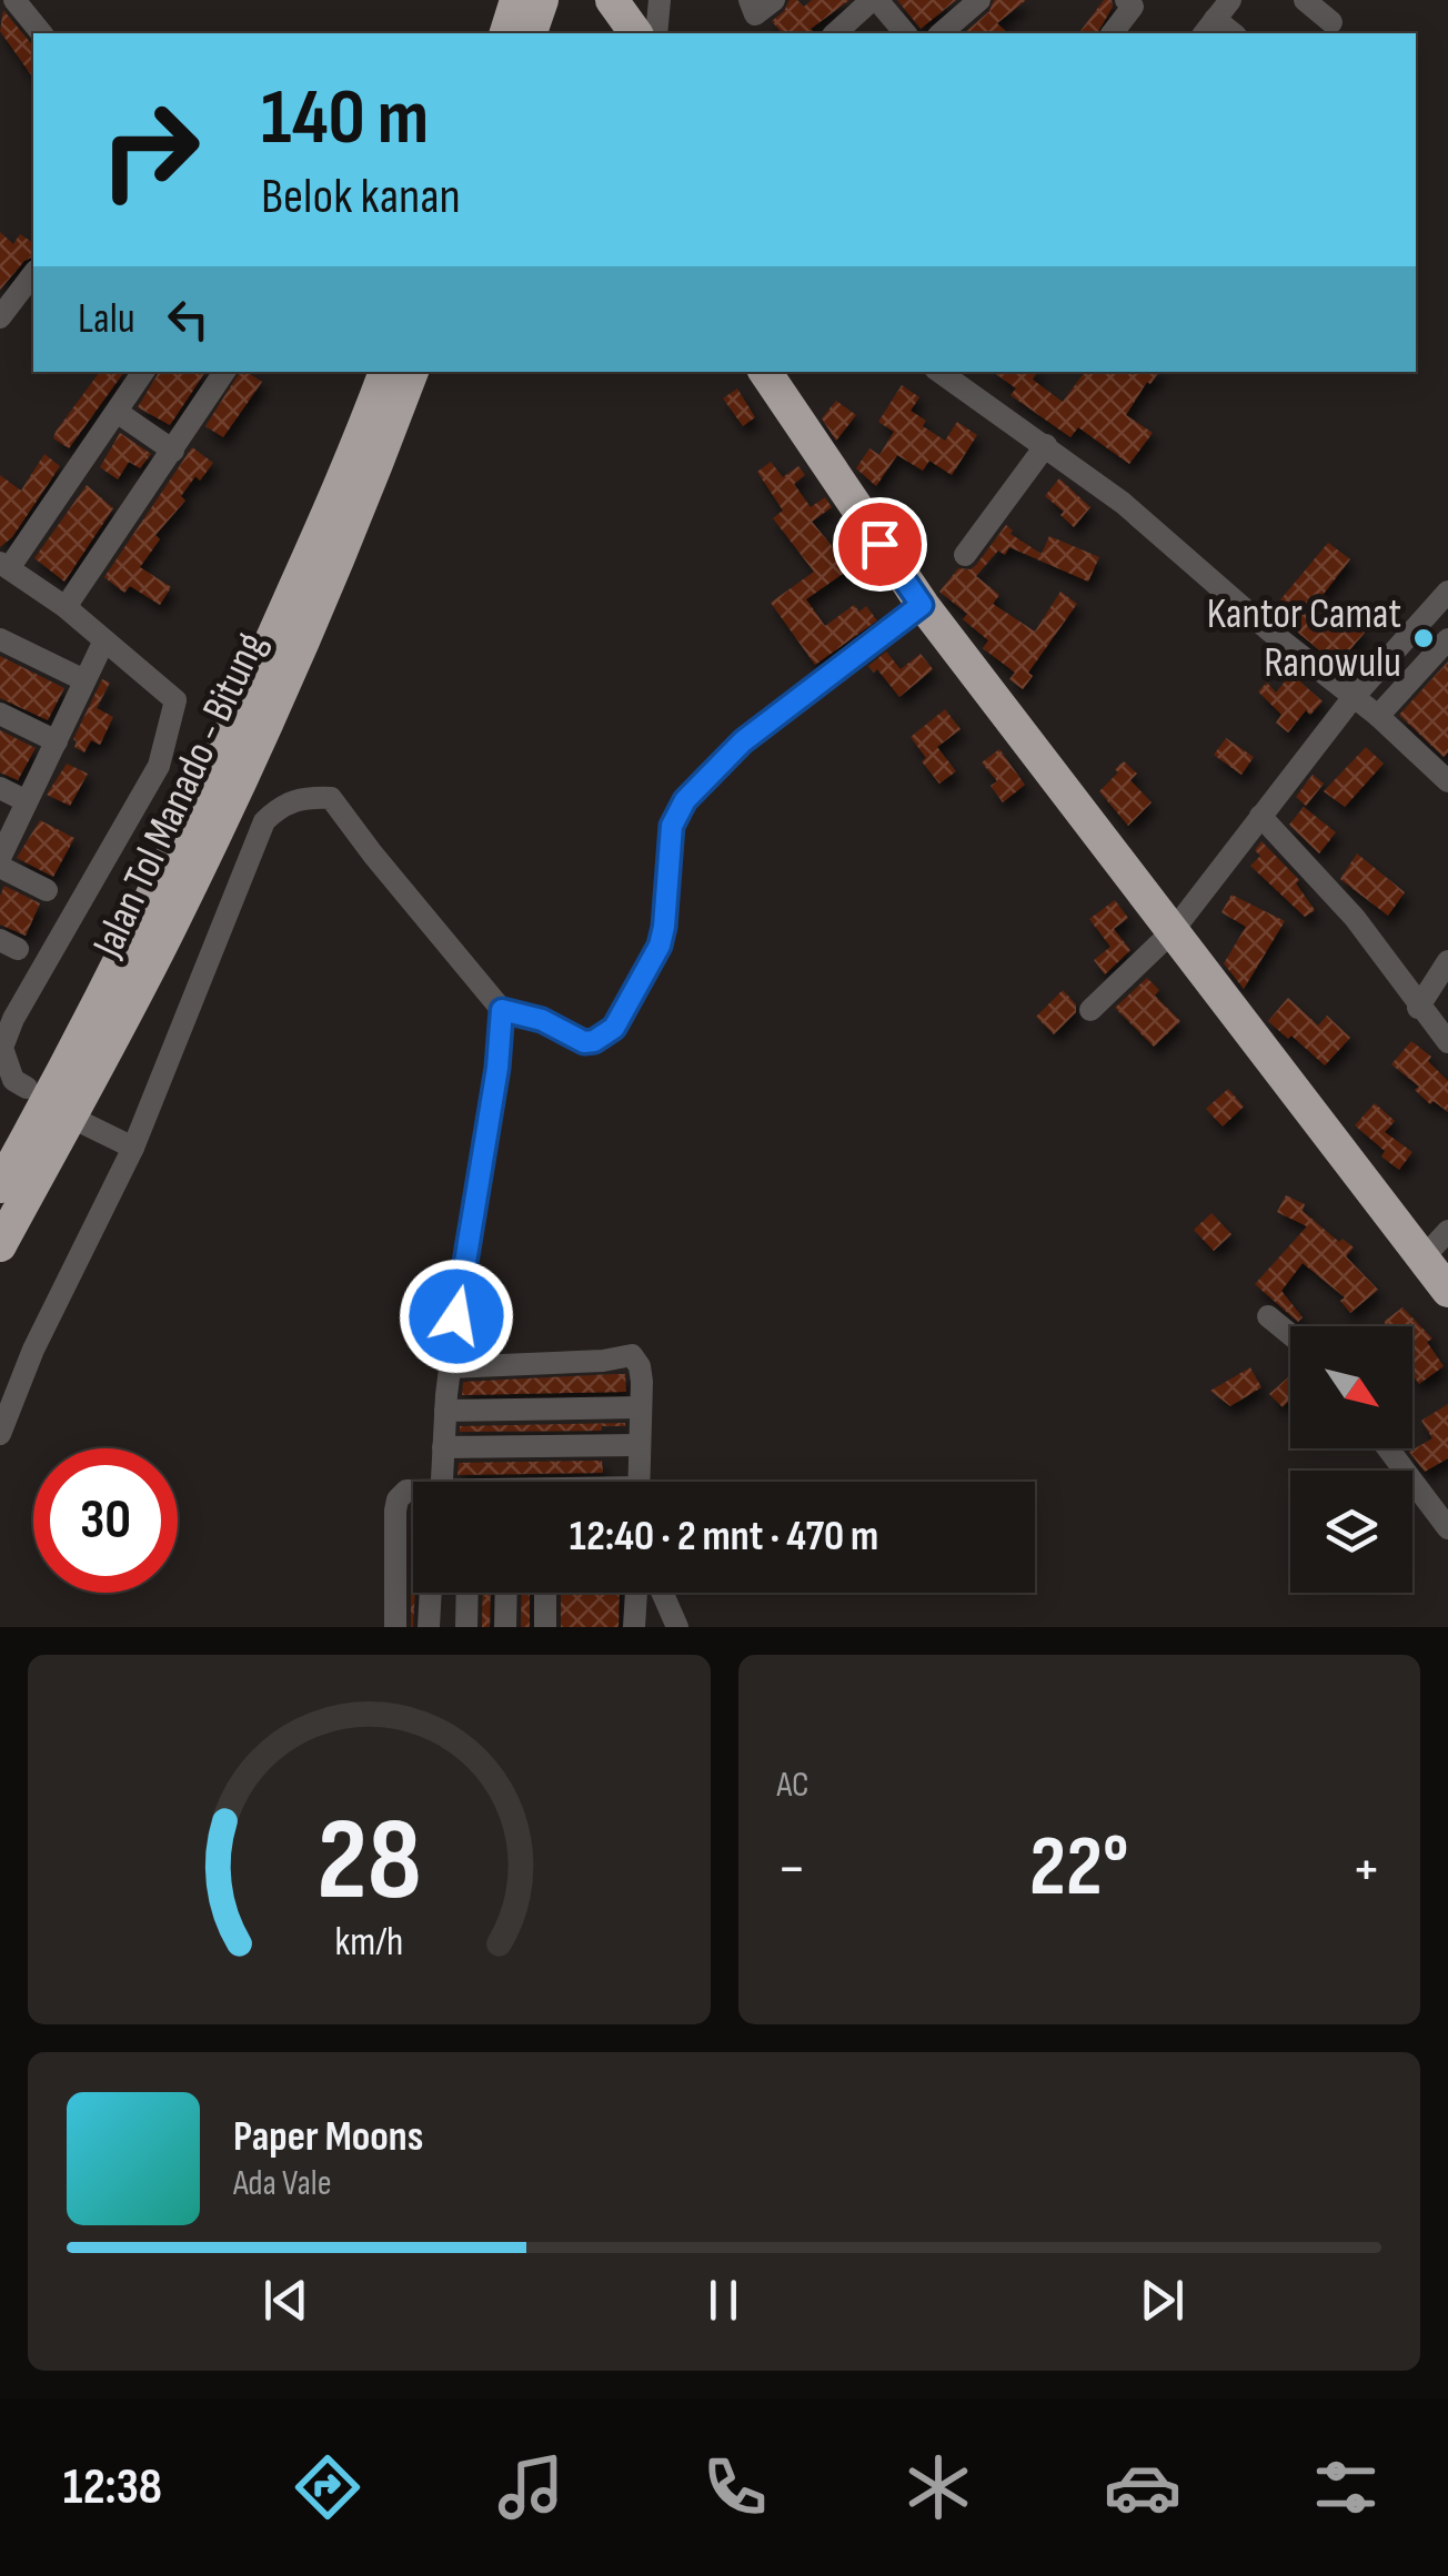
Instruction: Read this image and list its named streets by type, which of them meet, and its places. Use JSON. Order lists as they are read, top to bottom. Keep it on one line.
{"streets":{"highway":["Jalan Tol Manado - Bitung"]},"places":["Kantor Camat Ranowulu"],"north":"bottom right","page":{"turn":["140 m","Belok kanan"],"then":"Lalu","limit":"30","trip":"12:40 · 2 mnt · 470 m","tile":"AC","heat":["−","22°","+"],"song":["Paper Moons","Ada Vale"],"tabs":"12:38","gauge":["28","km/h"]}}
